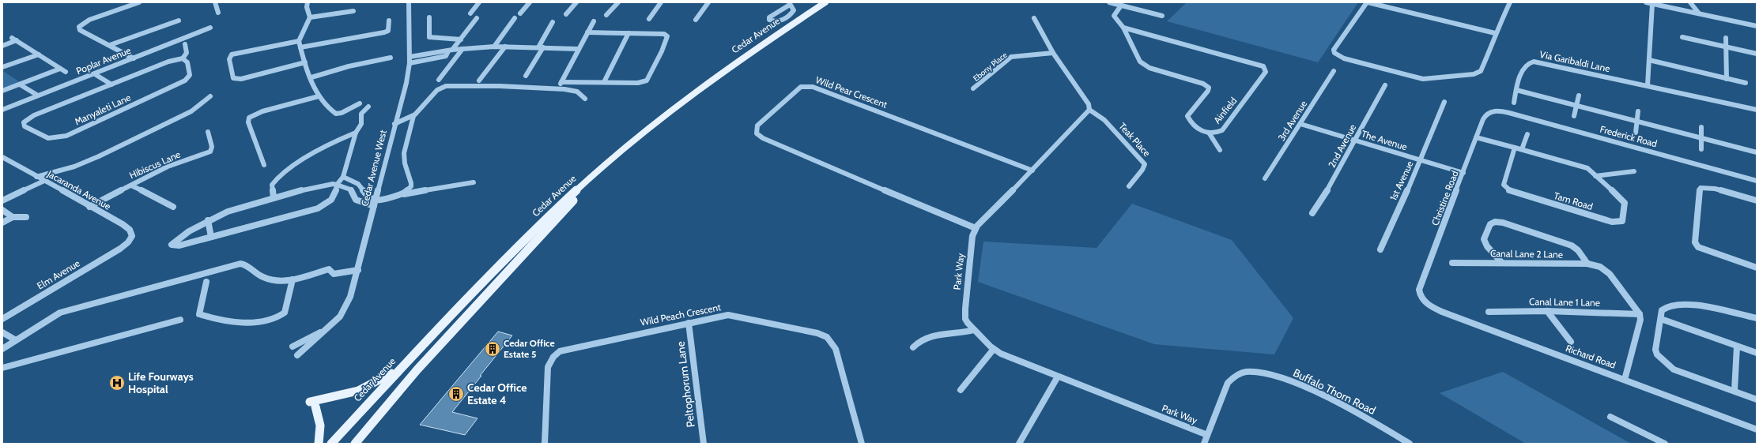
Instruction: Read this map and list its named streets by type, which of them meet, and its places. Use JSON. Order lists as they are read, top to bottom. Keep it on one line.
{"streets":{"main road":["Cedar Avenue"],"street":["Poplar Avenue","Via Garibaldi Lane","Ebony Place","Wild Pear Crescent","Manyaleti Lane","Ainfield","3rd Avenue","Frederick Road","Teak Place","The Avenue","2nd Avenue","Hibiscus Lane","Cedar Avenue West","1st Avenue","Jacaranda Avenue","Christine Road","Tam Road","Canal Lane 2 Lane","Park Way","Elm Avenue","Canal Lane 1 Lane","Wild Peach Crescent","Richard Road","Peltophorum Lane","Buffalo Thorn Road"]},"crossings":[["Wild Pear Crescent","Park Way"],["3rd Avenue","The Avenue"],["Frederick Road","Christine Road"],["Teak Place","Park Way"],["The Avenue","2nd Avenue"],["The Avenue","1st Avenue"],["The Avenue","Christine Road"],["Hibiscus Lane","Jacaranda Avenue"],["Jacaranda Avenue","Elm Avenue"],["Christine Road","Tam Road"],["Christine Road","Richard Road"],["Canal Lane 2 Lane","Canal Lane 1 Lane"],["Park Way","Buffalo Thorn Road"],["Wild Peach Crescent","Peltophorum Lane"]],"places":{"building":["Cedar Office Estate 5","Cedar Office Estate 4"],"hospital":["Life Fourways Hospital"]}}
